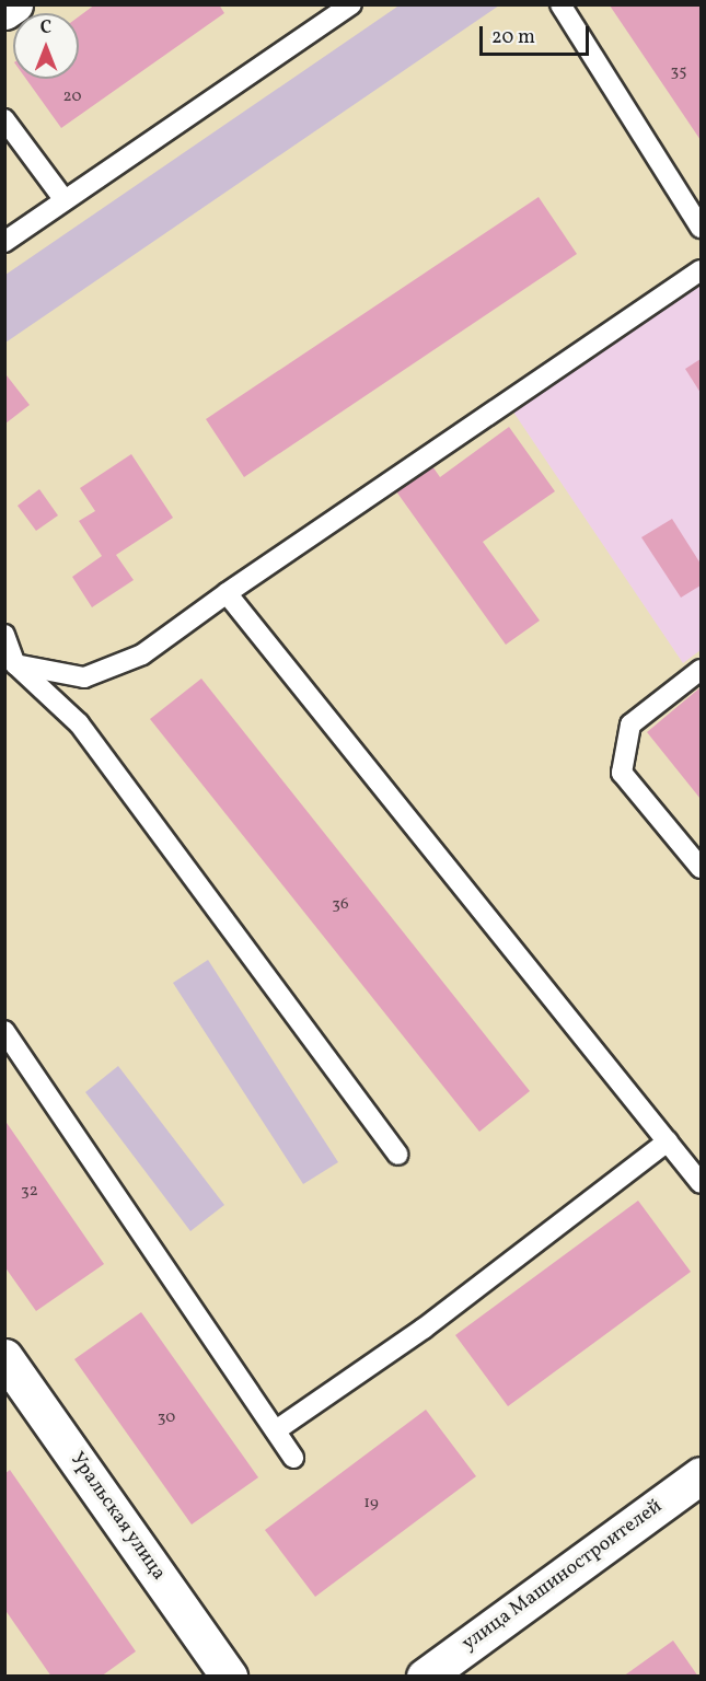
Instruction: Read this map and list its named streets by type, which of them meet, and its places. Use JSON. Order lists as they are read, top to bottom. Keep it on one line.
{"streets":{"street":["Уральская улица","улица Машиностроителей"]},"house_numbers":["35","20","36","32","30","19"],"scale_bar":"20 m","north":"top"}
